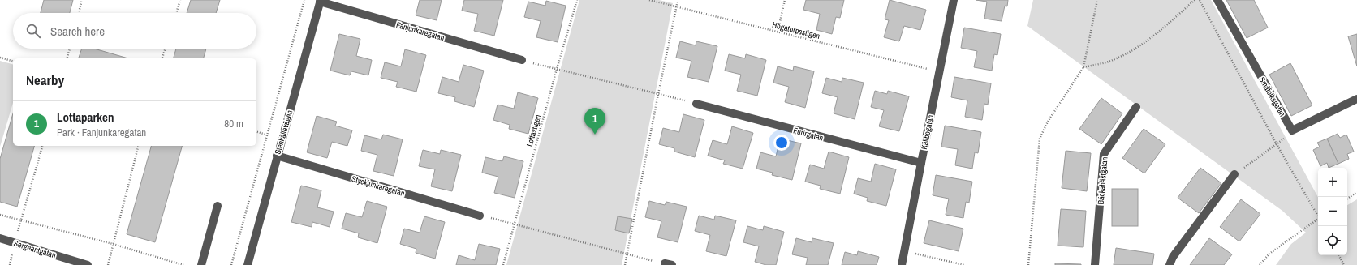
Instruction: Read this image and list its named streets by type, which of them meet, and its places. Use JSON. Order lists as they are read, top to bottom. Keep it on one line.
{"streets":{"street":["Fanjunkaregatan","Småfolksgatan","Stenkällevägen","Källbogatan","Furirgatan","Bäckahästgatan","Styckjunkaregatan","Sergeantgatan"],"path":["Högatorpsstigen","Lottastigen"]},"crossings":[["Högatorpsstigen","Källbogatan"],["Fanjunkaregatan","Stenkällevägen"],["Stenkällevägen","Styckjunkaregatan"],["Källbogatan","Furirgatan"]],"page":{"search":"Search here","heading":"Nearby","list":[{"mark":"1","name":"Lottaparken","note":"Park · Fanjunkaregatan","value":"80 m"}],"pins":"1","map_buttons":["+","−"]}}
